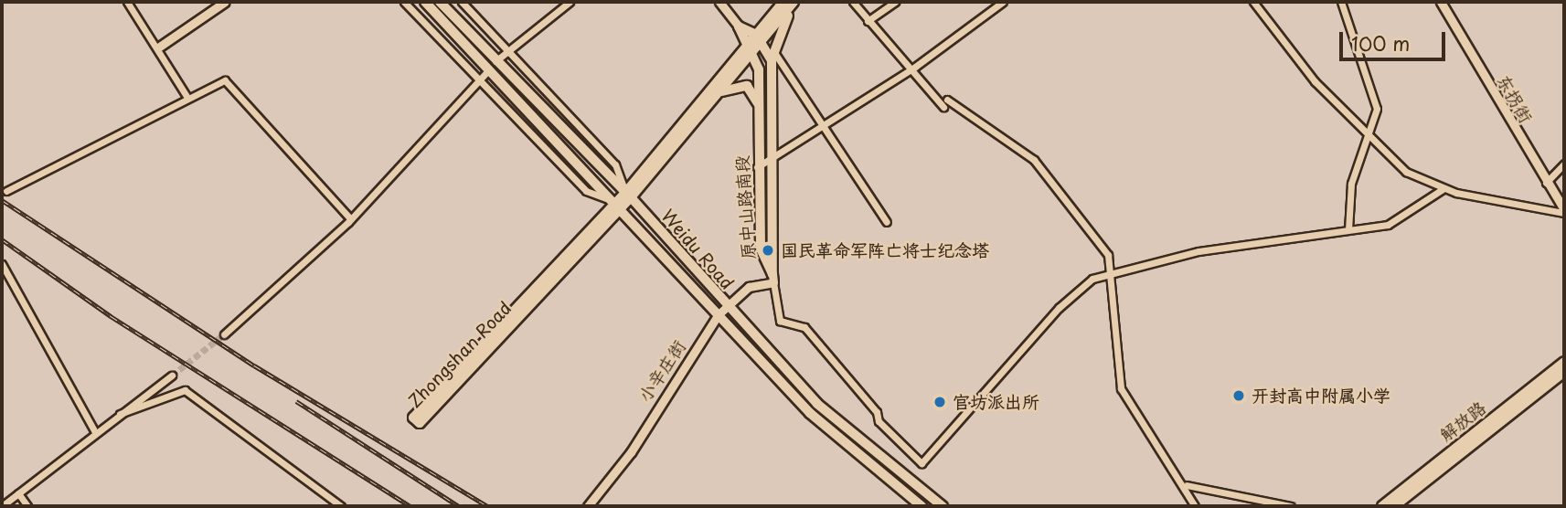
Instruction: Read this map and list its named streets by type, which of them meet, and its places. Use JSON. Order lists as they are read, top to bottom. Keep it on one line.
{"streets":{"main road":["原中山路南段","Weidu Road","Zhongshan Road","解放路"],"street":["东拐街","小辛庄街"]},"crossings":[["原中山路南段","Zhongshan Road"],["原中山路南段","小辛庄街"],["Weidu Road","Zhongshan Road"],["Weidu Road","小辛庄街"]],"places":["国民革命军阵亡将士纪念塔","开封高中附属小学","官坊派出所"],"scale_bar":"100 m"}
